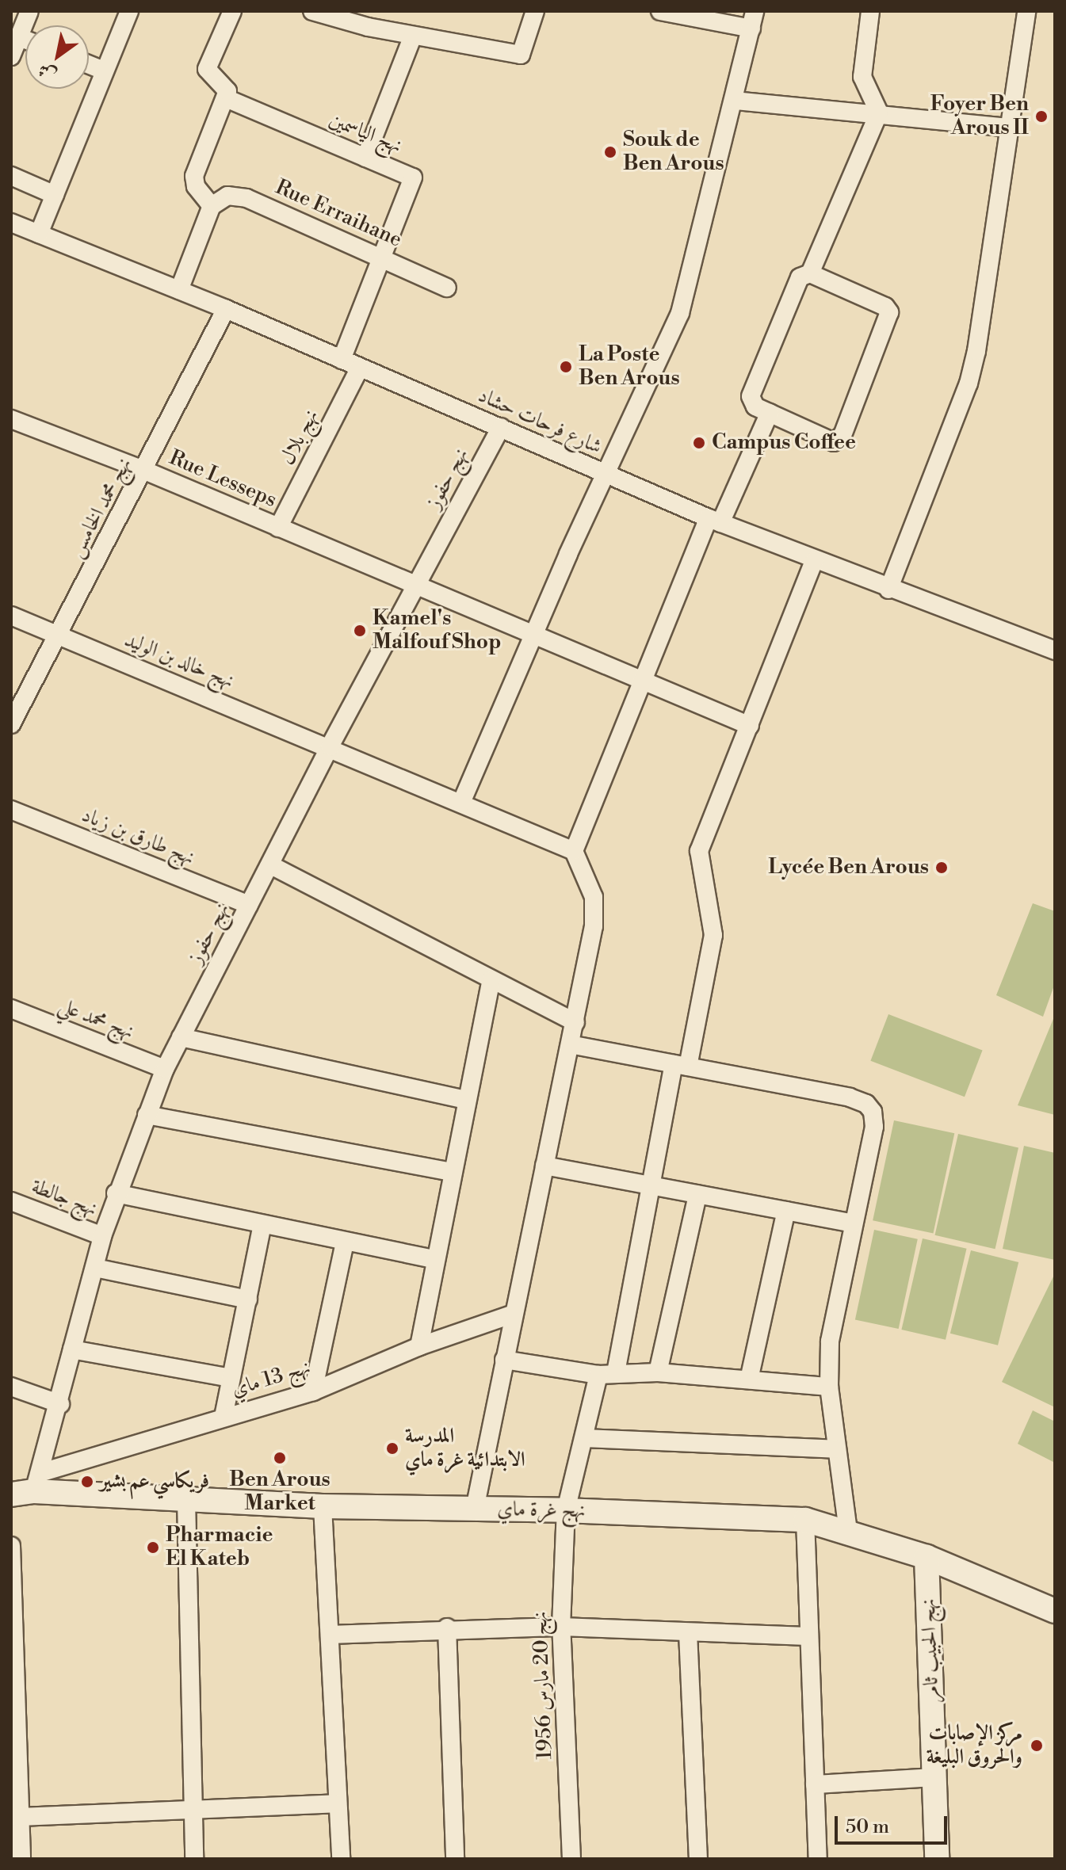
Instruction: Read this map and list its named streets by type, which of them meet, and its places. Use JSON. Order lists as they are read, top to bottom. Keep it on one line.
{"streets":{"street":["نهج الياسمين","Rue Erraihane","شارع فرحات حشاد","نهج بلال","نهج حفوز","Rue Lesseps","نهج محمد الخامس","نهج خالد بن الوليد","نهج طارق بن زياد","نهج محمد علي","نهج جالطة","نهج 13 ماي","نهج غرة ماي","نهج الحبيب ثامر","نهج 20 مارس 1956"]},"crossings":[["نهج الياسمين","Rue Erraihane"],["نهج الياسمين","شارع فرحات حشاد"],["شارع فرحات حشاد","نهج بلال"],["شارع فرحات حشاد","نهج حفوز"],["شارع فرحات حشاد","نهج محمد الخامس"],["شارع فرحات حشاد","نهج 20 مارس 1956"],["نهج بلال","Rue Lesseps"],["نهج حفوز","Rue Lesseps"],["نهج حفوز","نهج خالد بن الوليد"],["نهج حفوز","نهج طارق بن زياد"],["نهج حفوز","نهج محمد علي"],["نهج حفوز","نهج جالطة"],["نهج حفوز","نهج 13 ماي"],["نهج حفوز","نهج غرة ماي"],["Rue Lesseps","نهج محمد الخامس"],["Rue Lesseps","نهج 20 مارس 1956"],["نهج محمد الخامس","نهج خالد بن الوليد"],["نهج 13 ماي","نهج غرة ماي"],["نهج غرة ماي","نهج الحبيب ثامر"],["نهج غرة ماي","نهج 20 مارس 1956"]],"places":["Foyer Ben Arous II","Souk de Ben Arous","La Poste Ben Arous","Campus Coffee","Kamel's Malfouf Shop","Lycée Ben Arous","المدرسة الابتدائية غرة ماي","Ben Arous Market","فريكاسي عم بشير","Pharmacie El Kateb","مركز الإصابات والحروق البليغة"],"scale_bar":"50 m","north":"bottom left"}
